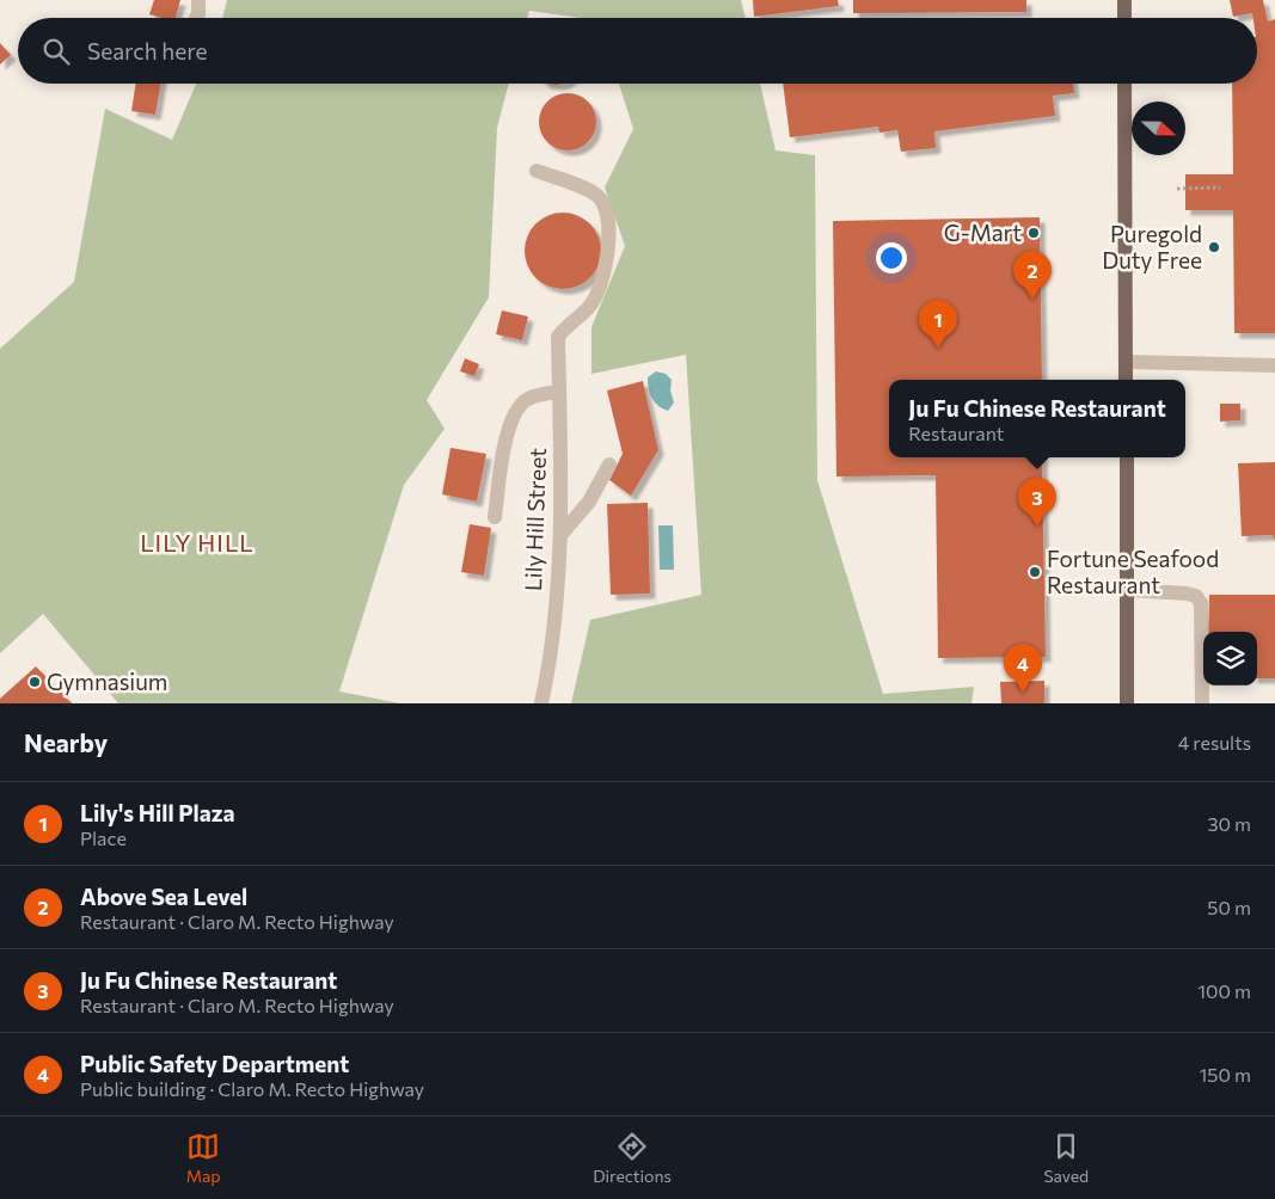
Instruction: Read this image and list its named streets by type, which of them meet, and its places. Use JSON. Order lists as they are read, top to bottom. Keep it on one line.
{"streets":{"street":["Lily Hill Street"]},"districts":["LILY HILL"],"places":["G-Mart","Puregold Duty Free","Fortune Seafood Restaurant","Gymnasium"],"north":"right","page":{"search":"Search here","pins":["2","1","3","4"],"popup":["Ju Fu Chinese Restaurant","Restaurant"],"heading":["Nearby","4 results"],"list":[{"mark":"1","name":"Lily's Hill Plaza","note":"Place","value":"30 m"},{"mark":"2","name":"Above Sea Level","note":"Restaurant · Claro M. Recto Highway","value":"50 m"},{"mark":"3","name":"Ju Fu Chinese Restaurant","note":"Restaurant · Claro M. Recto Highway","value":"100 m"},{"mark":"4","name":"Public Safety Department","note":"Public building · Claro M. Recto Highway","value":"150 m"}],"nav":["Map","Directions","Saved"]}}
